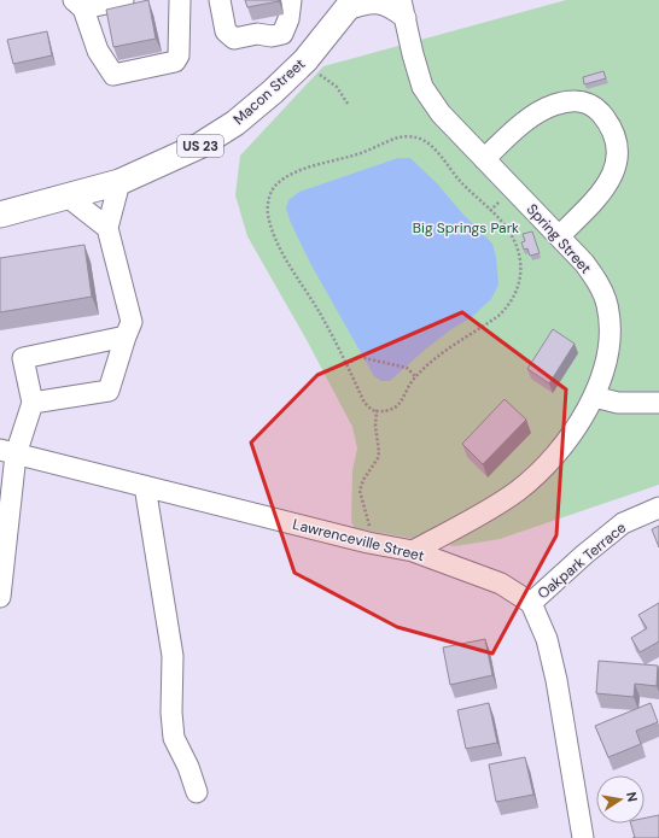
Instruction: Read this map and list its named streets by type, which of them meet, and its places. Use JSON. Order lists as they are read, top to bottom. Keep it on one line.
{"streets":{"main road":["Macon Street","US 23"],"street":["Spring Street","Lawrenceville Street","Oakpark Terrace"]},"crossings":[["Macon Street","Spring Street"],["Spring Street","Lawrenceville Street"],["Lawrenceville Street","Oakpark Terrace"]],"parks":["Big Springs Park"],"north":"right"}
